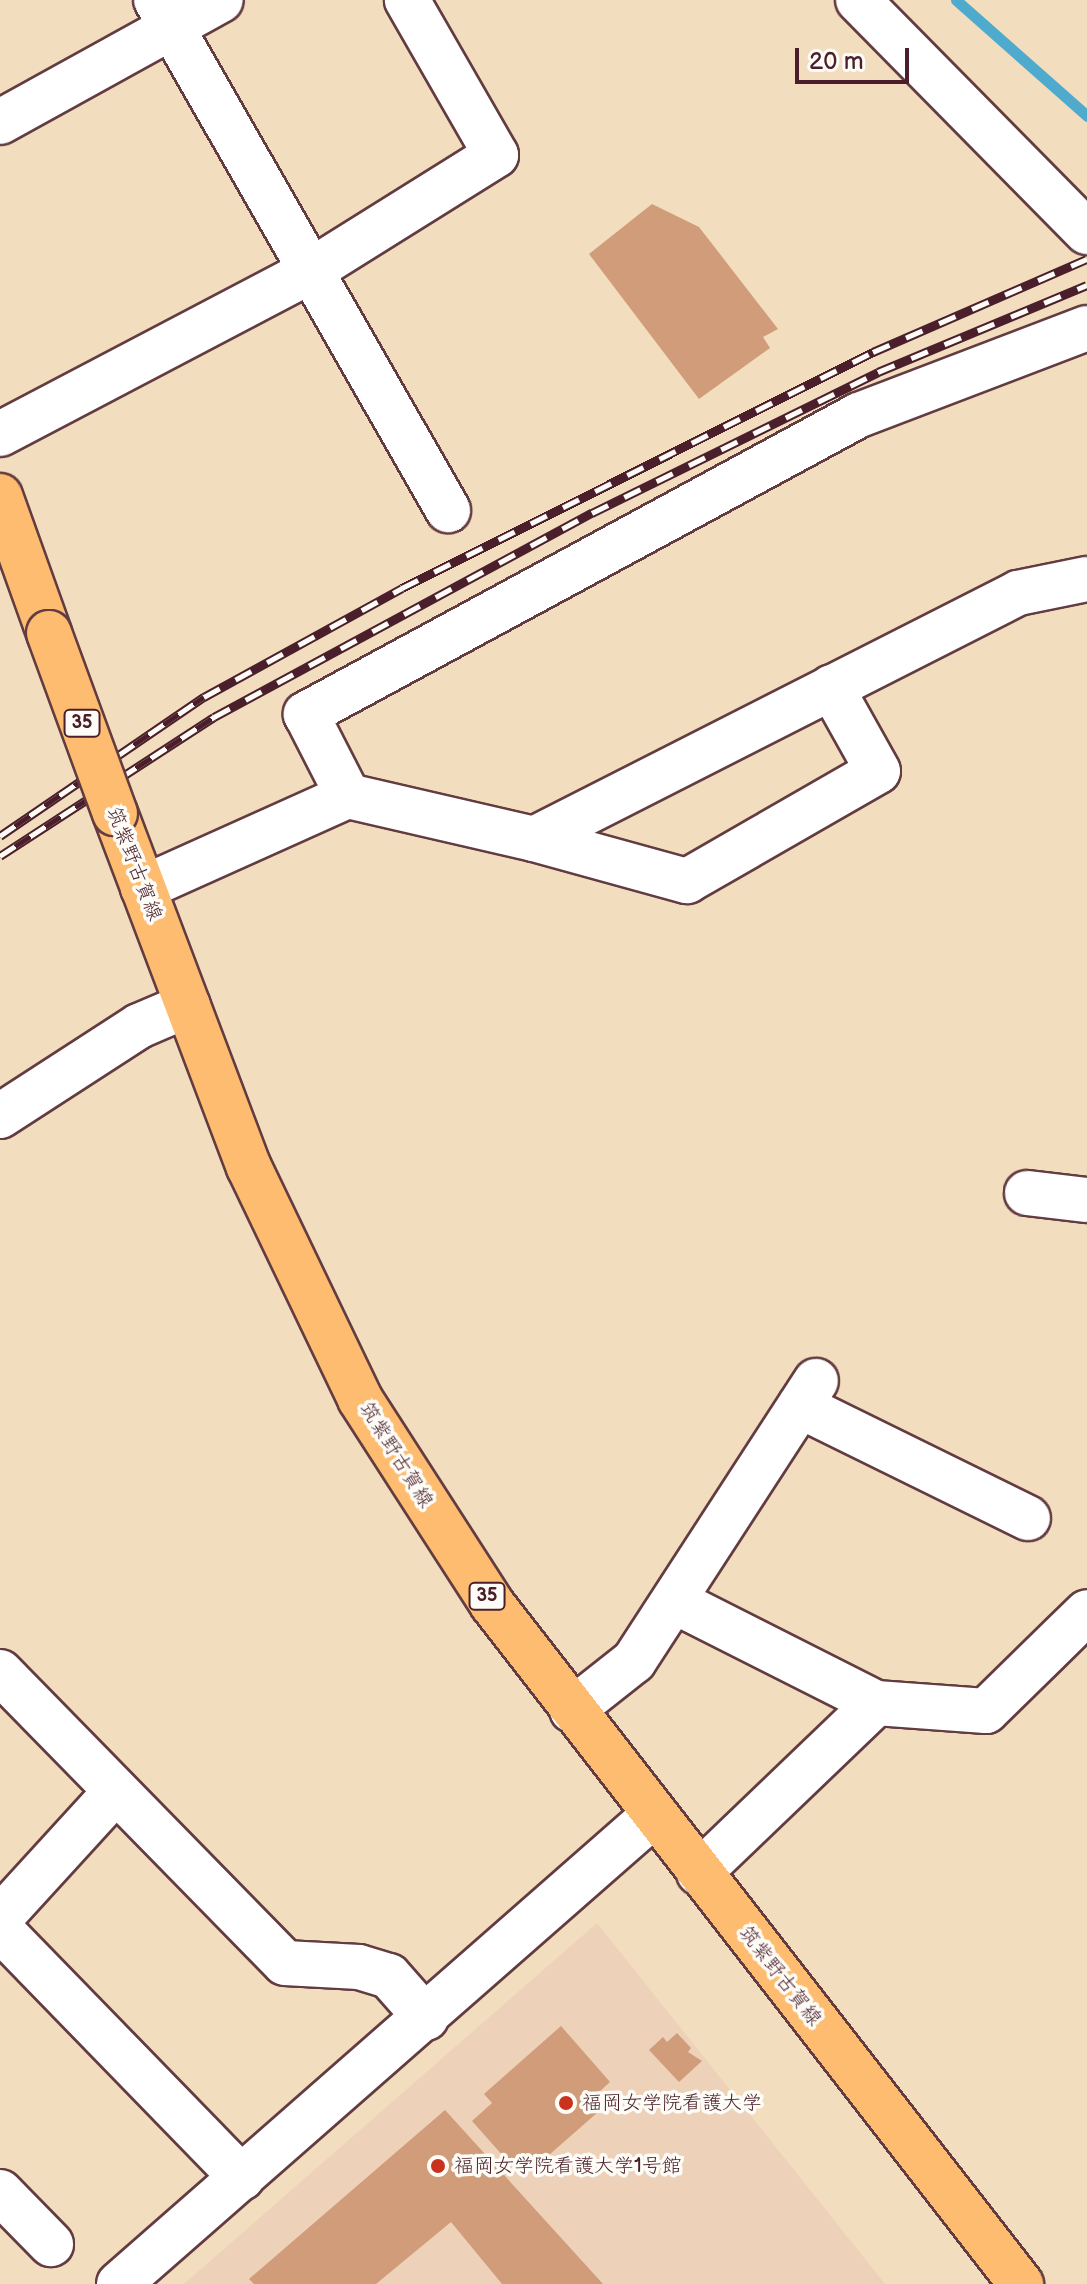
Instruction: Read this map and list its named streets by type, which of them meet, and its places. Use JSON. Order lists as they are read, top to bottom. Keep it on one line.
{"streets":{"main road":["35","筑紫野古賀線"]},"places":["福岡女学院看護大学","福岡女学院看護大学1号館"],"scale_bar":"20 m"}
